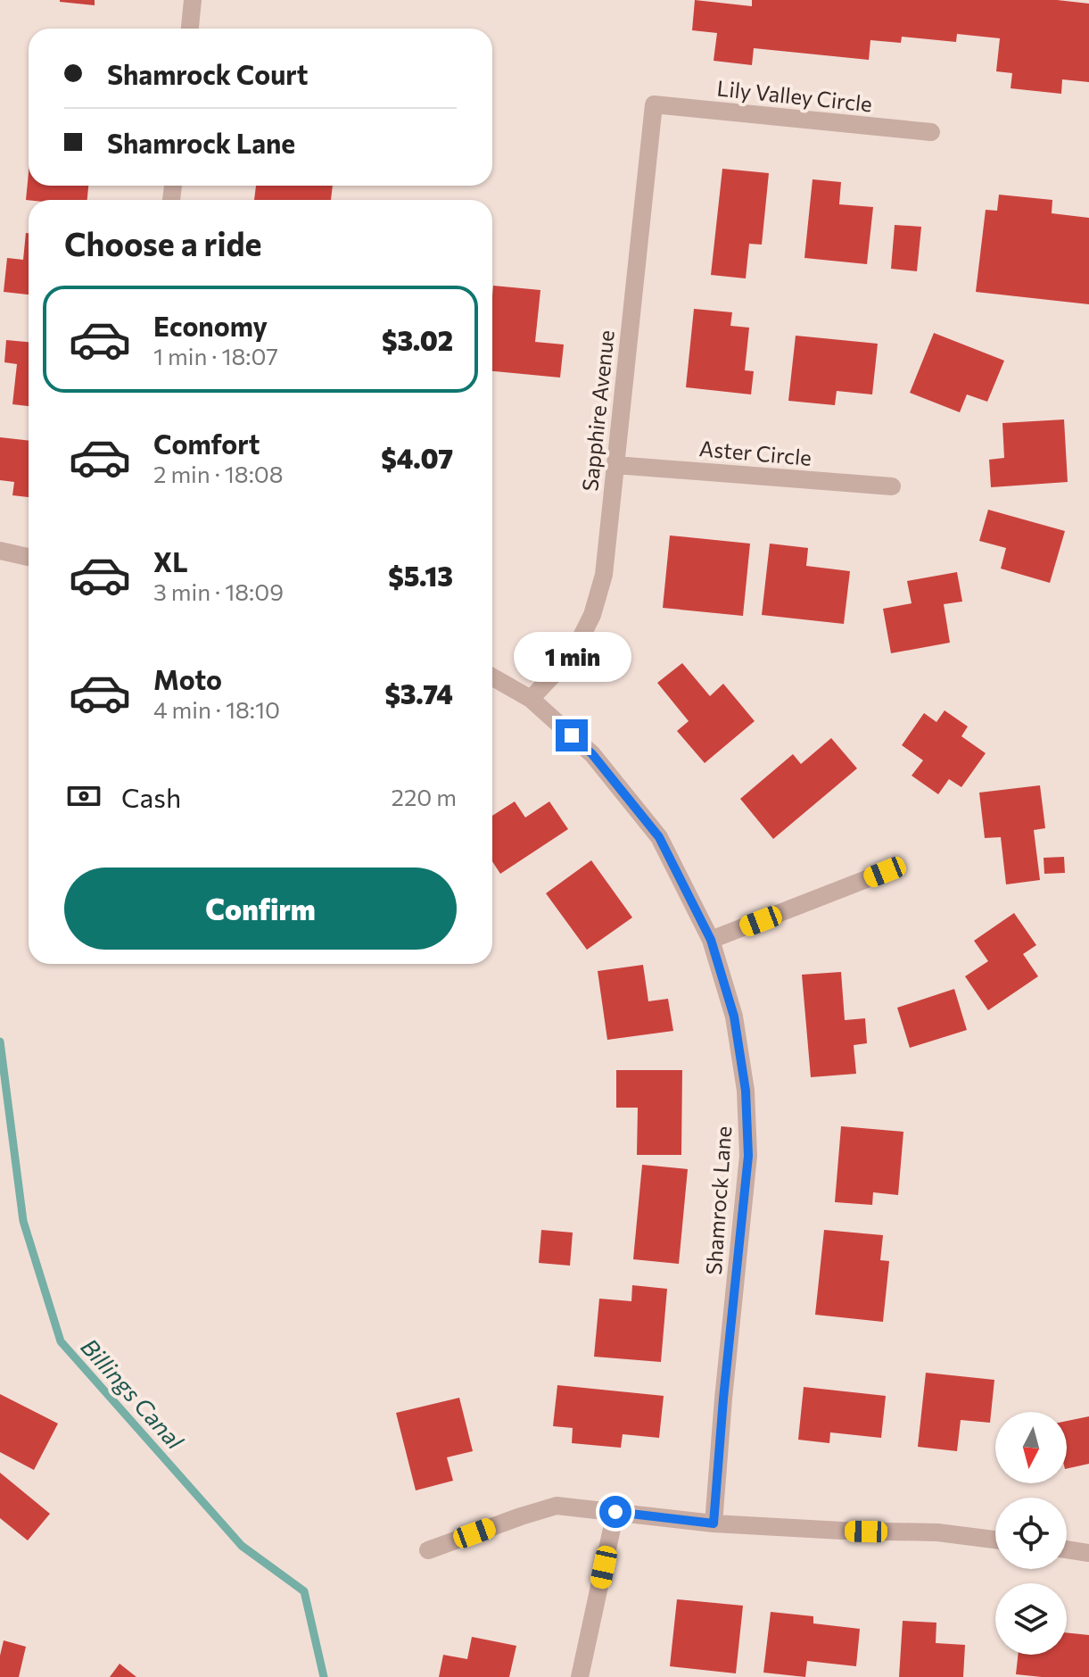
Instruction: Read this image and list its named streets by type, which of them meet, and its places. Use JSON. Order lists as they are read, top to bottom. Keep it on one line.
{"streets":{"street":["Lily Valley Circle","Sapphire Avenue","Aster Circle","Shamrock Lane"]},"crossings":[["Lily Valley Circle","Sapphire Avenue"],["Sapphire Avenue","Aster Circle"],["Sapphire Avenue","Shamrock Lane"]],"water":["Billings Canal"],"north":"bottom","page":{"banner":["Shamrock Court","Shamrock Lane"],"heading":"Choose a ride","list":[{"name":"Economy","note":"1 min · 18:07","value":"$3.02"},{"name":"Comfort","note":"2 min · 18:08","value":"$4.07"},{"name":"XL","note":"3 min · 18:09","value":"$5.13"},{"name":"Moto","note":"4 min · 18:10","value":"$3.74"}],"bubble":"1 min","pay":["Cash","220 m"],"buttons":"Confirm"}}
